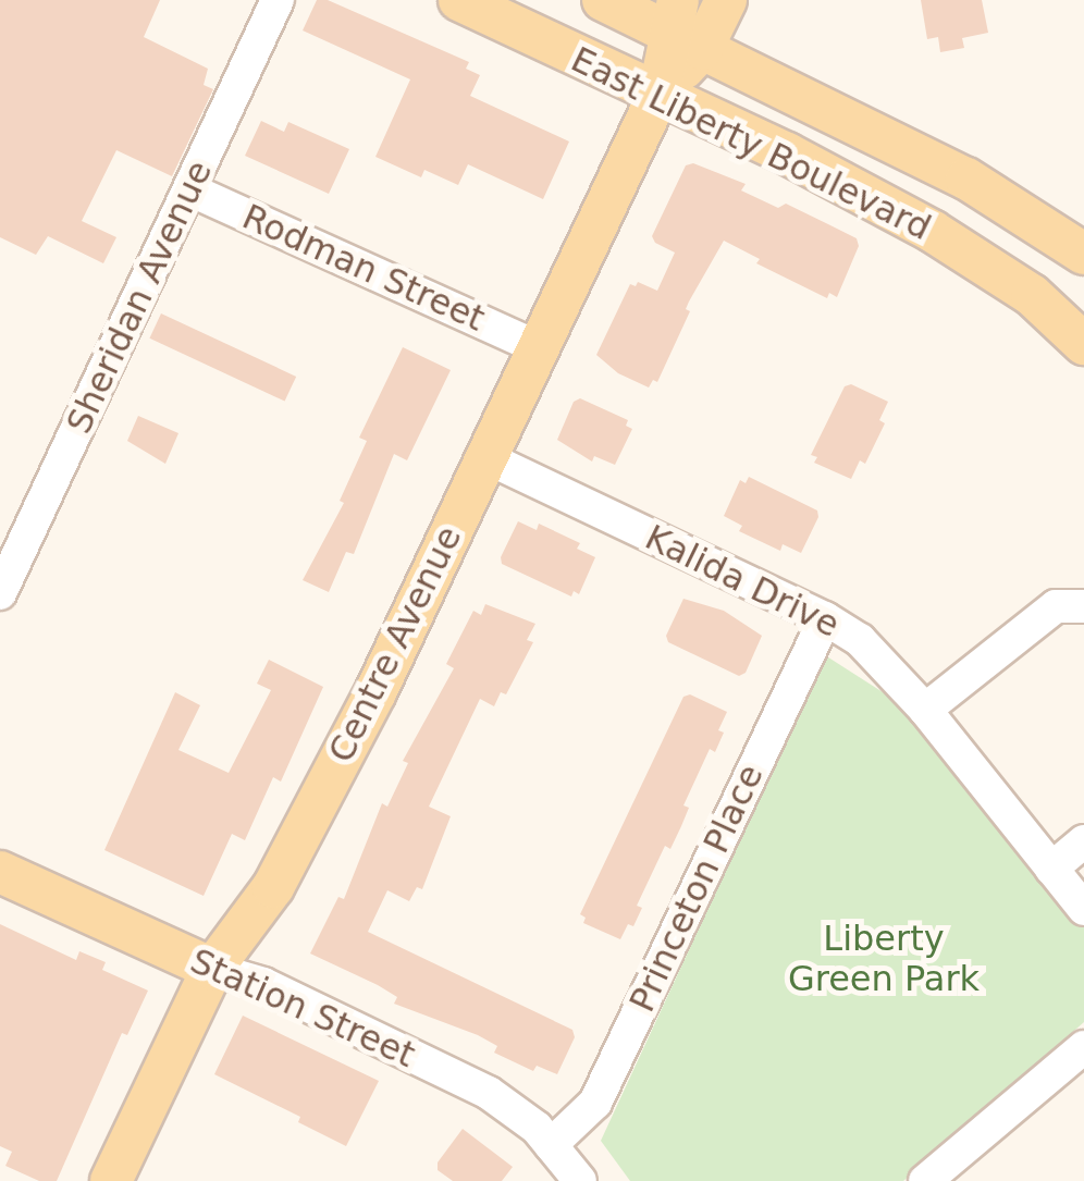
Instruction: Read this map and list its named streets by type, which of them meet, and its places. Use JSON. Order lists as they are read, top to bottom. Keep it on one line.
{"streets":{"main road":["East Liberty Boulevard","Centre Avenue","Station Street"],"street":["Rodman Street","Sheridan Avenue","Kalida Drive","Princeton Place"]},"crossings":[["East Liberty Boulevard","Centre Avenue"],["Rodman Street","Sheridan Avenue"],["Rodman Street","Centre Avenue"],["Kalida Drive","Centre Avenue"],["Kalida Drive","Princeton Place"],["Centre Avenue","Station Street"],["Princeton Place","Station Street"]],"parks":["Liberty Green Park"]}
